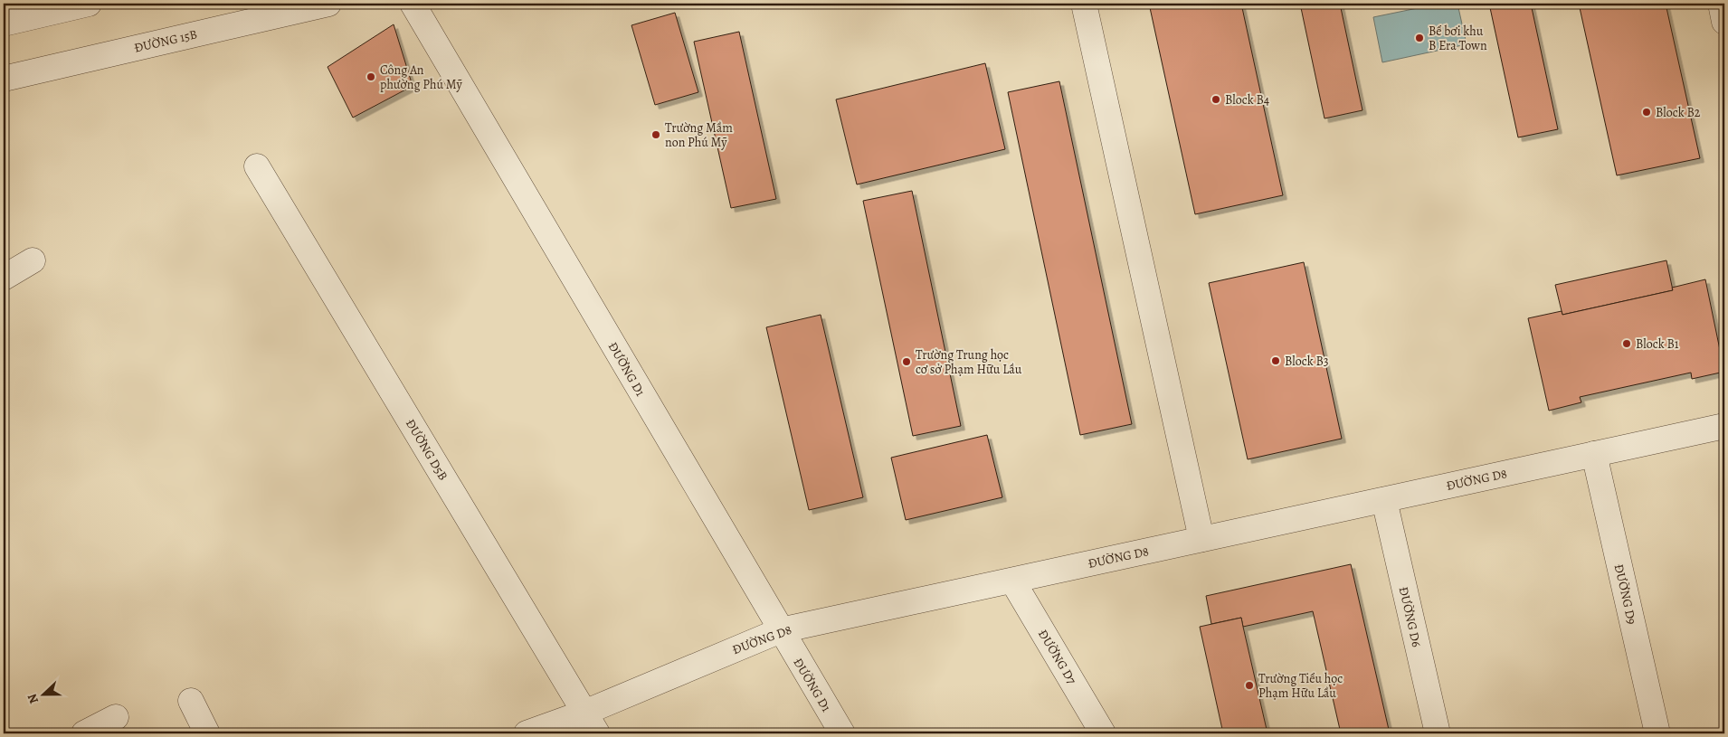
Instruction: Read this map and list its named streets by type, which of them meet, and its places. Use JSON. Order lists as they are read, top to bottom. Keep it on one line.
{"streets":{"street":["ĐƯỜNG 15B","ĐƯỜNG D1","ĐƯỜNG D5B","ĐƯỜNG D8","ĐƯỜNG D9","ĐƯỜNG D6","ĐƯỜNG D7"]},"crossings":[["ĐƯỜNG D1","ĐƯỜNG D8"],["ĐƯỜNG D5B","ĐƯỜNG D8"],["ĐƯỜNG D8","ĐƯỜNG D9"],["ĐƯỜNG D8","ĐƯỜNG D6"],["ĐƯỜNG D8","ĐƯỜNG D7"]],"places":["Bể bơi khu B Era Town","Công An phường Phú Mỹ","Block B4","Block B2","Trường Mầm non Phú Mỹ","Block B1","Block B3","Trường Trung học cơ sở Phạm Hữu Lầu","Trường Tiểu học Phạm Hữu Lầu"],"north":"left"}
